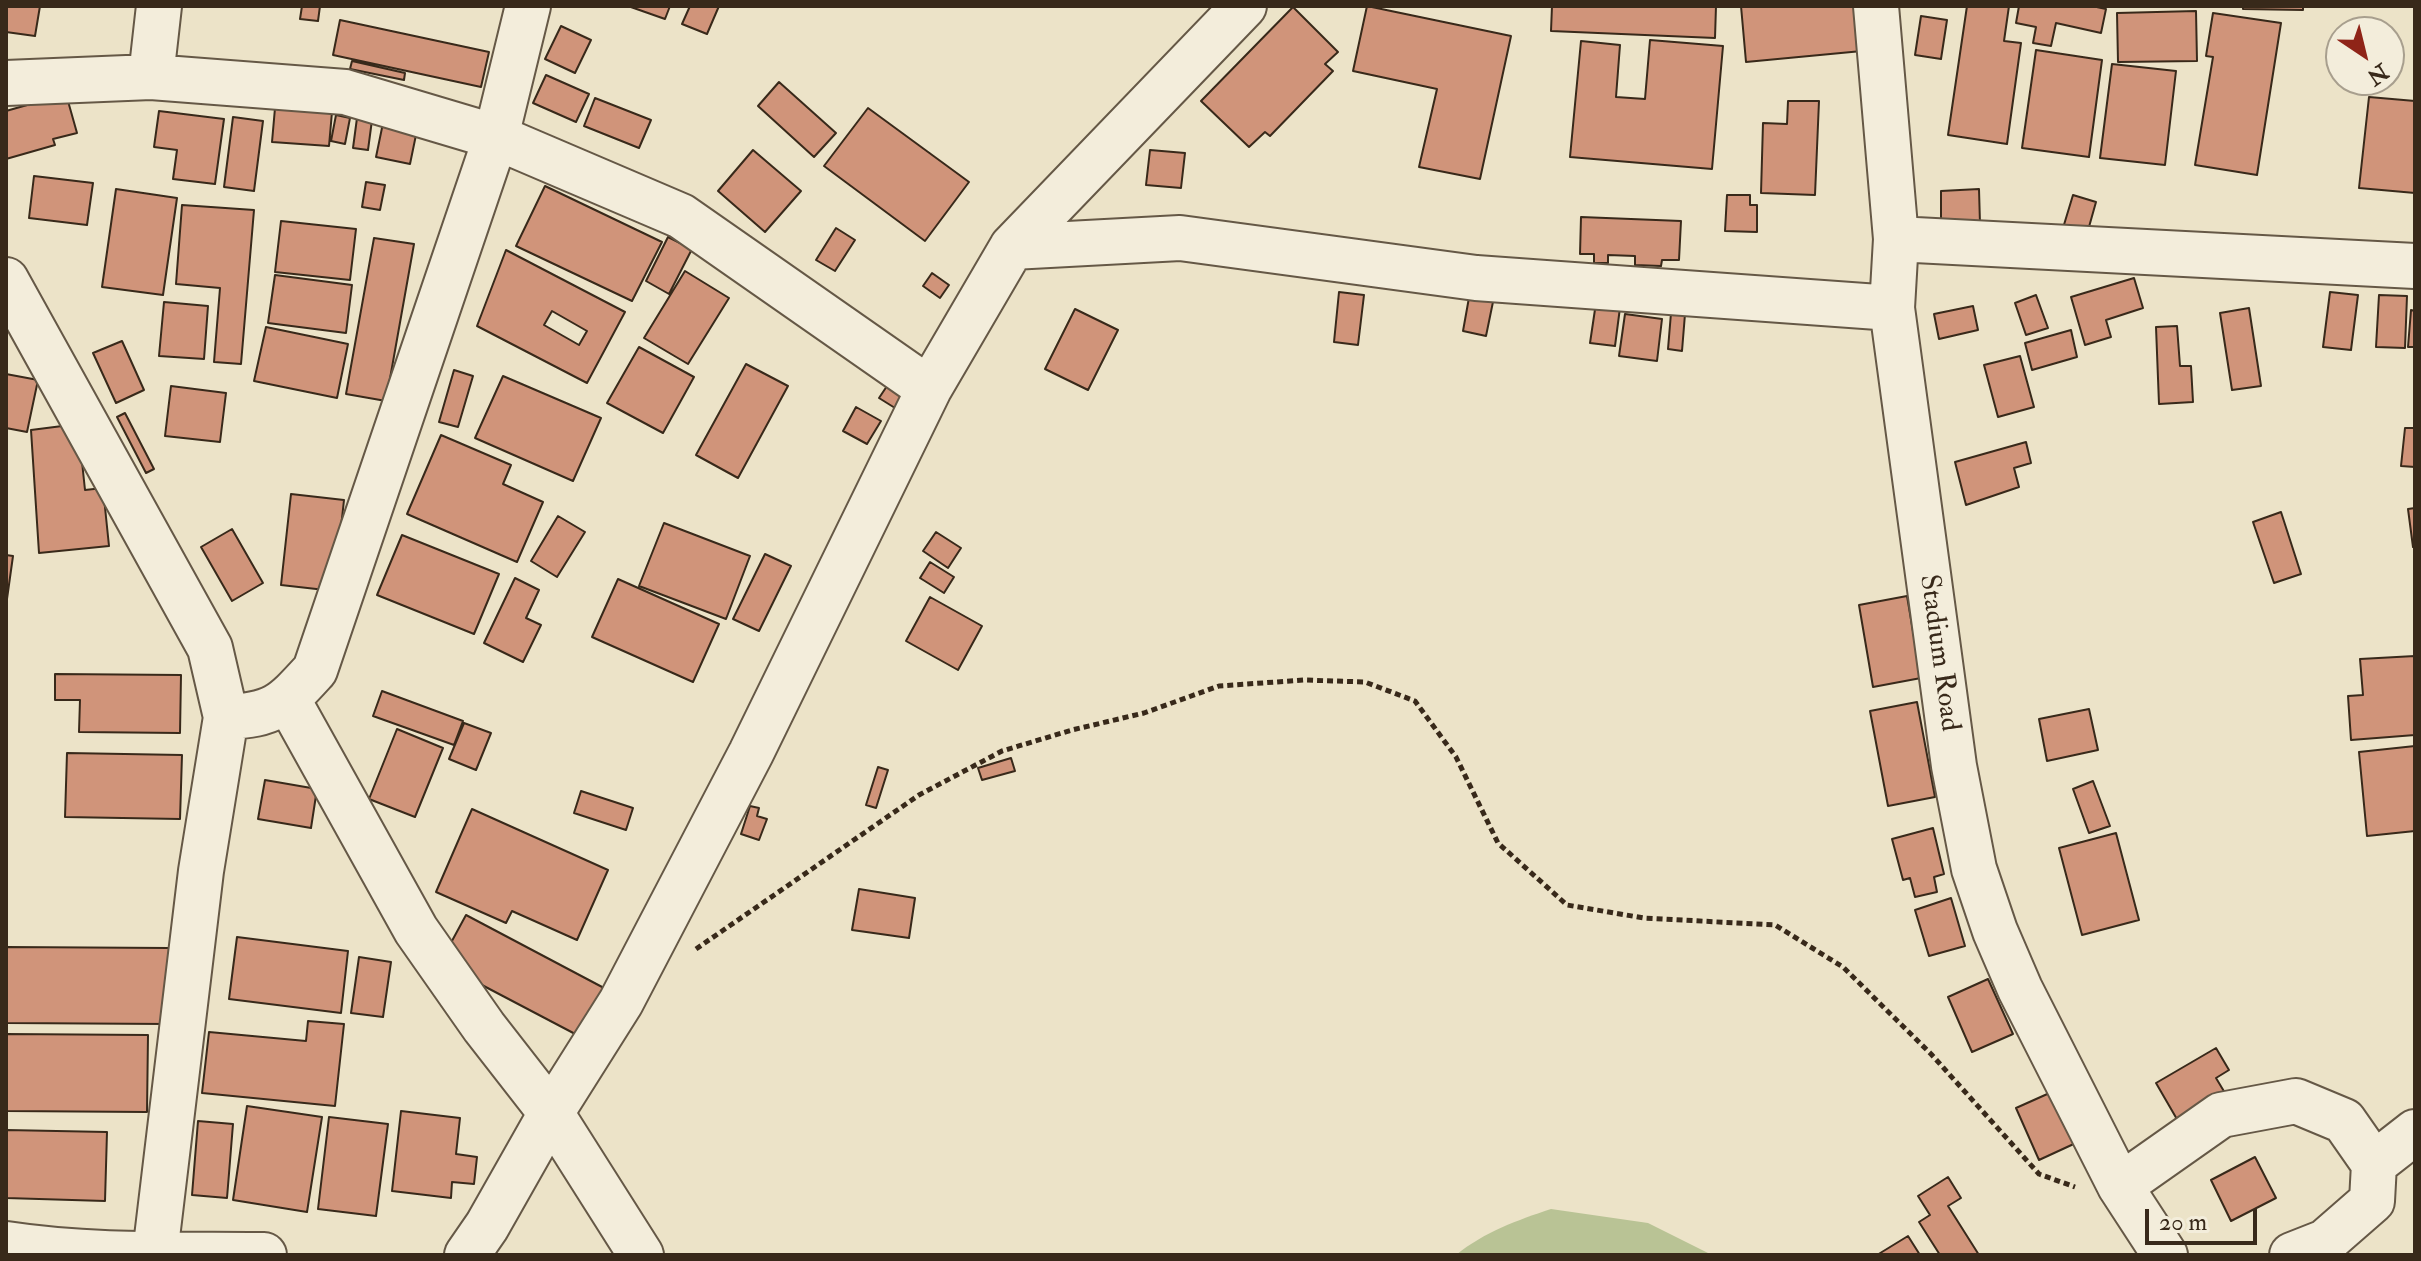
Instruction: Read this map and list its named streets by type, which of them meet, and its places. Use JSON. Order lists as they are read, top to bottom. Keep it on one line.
{"streets":{"street":["Stadium Road"]},"scale_bar":"20 m","north":"bottom right"}
